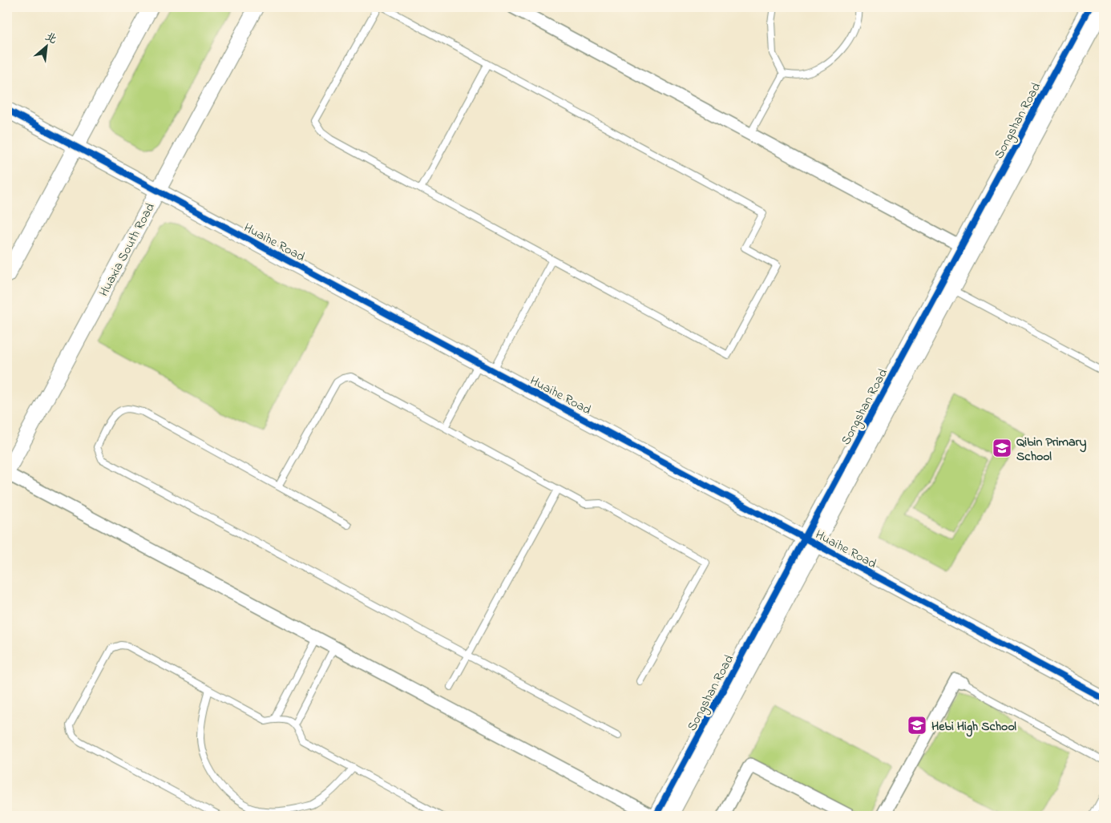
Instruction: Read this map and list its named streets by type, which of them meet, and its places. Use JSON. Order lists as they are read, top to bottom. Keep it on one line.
{"streets":{"street":["Songshan Road","Huaihe Road","Huaxia South Road"]},"crossings":[["Songshan Road","Huaihe Road"],["Huaihe Road","Huaxia South Road"]],"places":{"school or university":["Qibin Primary School","Hebi High School"]},"north":"top right"}
